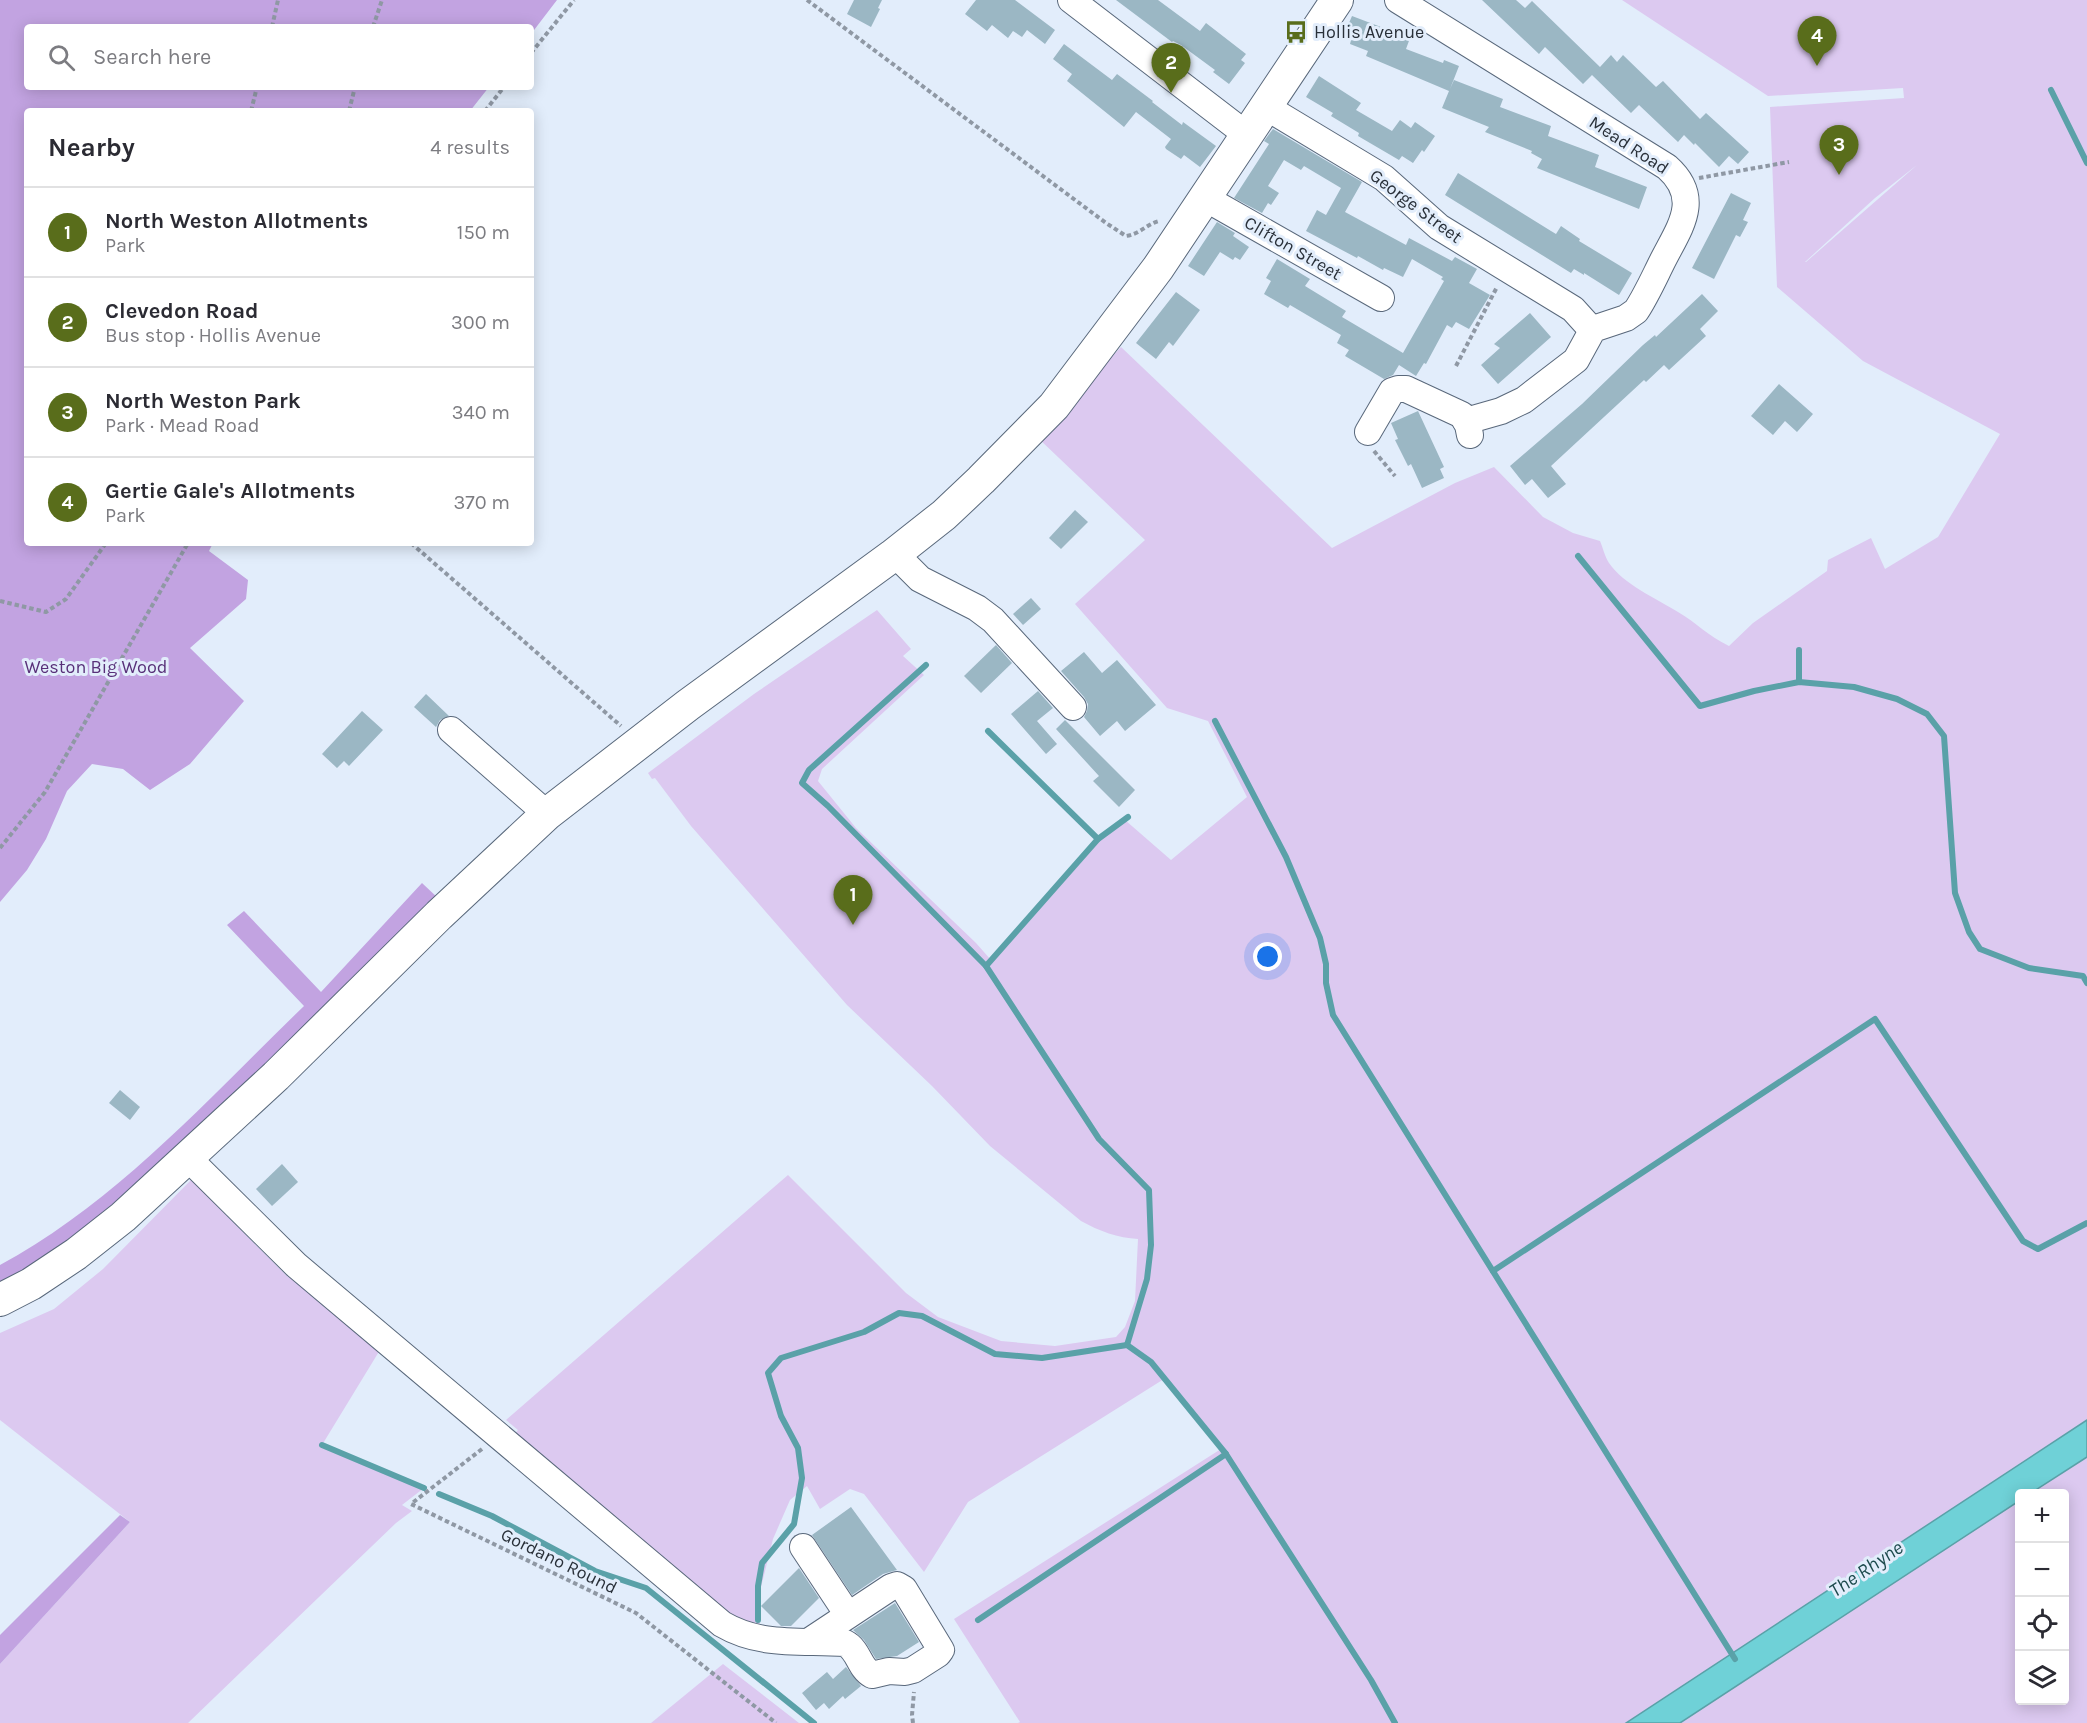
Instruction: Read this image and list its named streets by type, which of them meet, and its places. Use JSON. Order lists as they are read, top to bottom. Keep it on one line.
{"streets":{"street":["Mead Road","George Street","Clifton Street"],"path":["Gordano Round"]},"crossings":[["Mead Road","George Street"]],"water":["The Rhyne"],"parks":["Weston Big Wood"],"places":{"bus stop":["Hollis Avenue"]},"page":{"pins":["4","2","3","1"],"search":"Search here","heading":["Nearby","4 results"],"list":[{"mark":"1","name":"North Weston Allotments","note":"Park","value":"150 m"},{"mark":"2","name":"Clevedon Road","note":"Bus stop · Hollis Avenue","value":"300 m"},{"mark":"3","name":"North Weston Park","note":"Park · Mead Road","value":"340 m"},{"mark":"4","name":"Gertie Gale's Allotments","note":"Park","value":"370 m"}],"map_buttons":["+","−"]}}
